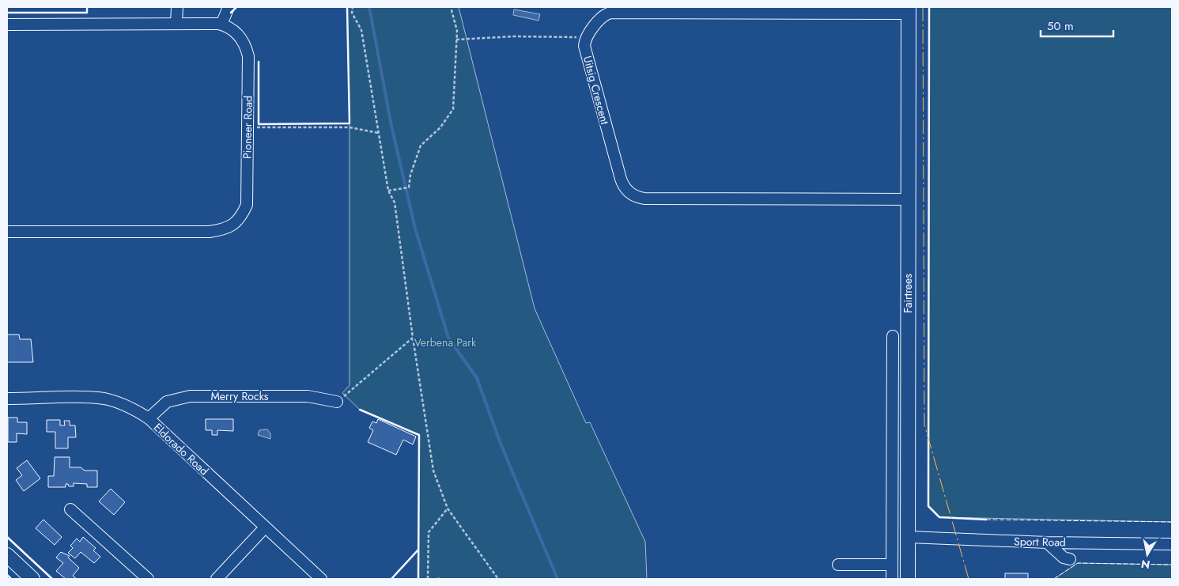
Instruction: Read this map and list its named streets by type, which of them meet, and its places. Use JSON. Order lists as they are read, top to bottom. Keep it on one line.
{"streets":{"main road":["Fairtrees"],"street":["Uitsig Crescent","Pioneer Road","Merry Rocks","Eldorado Road","Sport Road"]},"crossings":[["Uitsig Crescent","Fairtrees"],["Fairtrees","Sport Road"],["Merry Rocks","Eldorado Road"]],"parks":["Verbena Park"],"scale_bar":"50 m","north":"bottom"}
